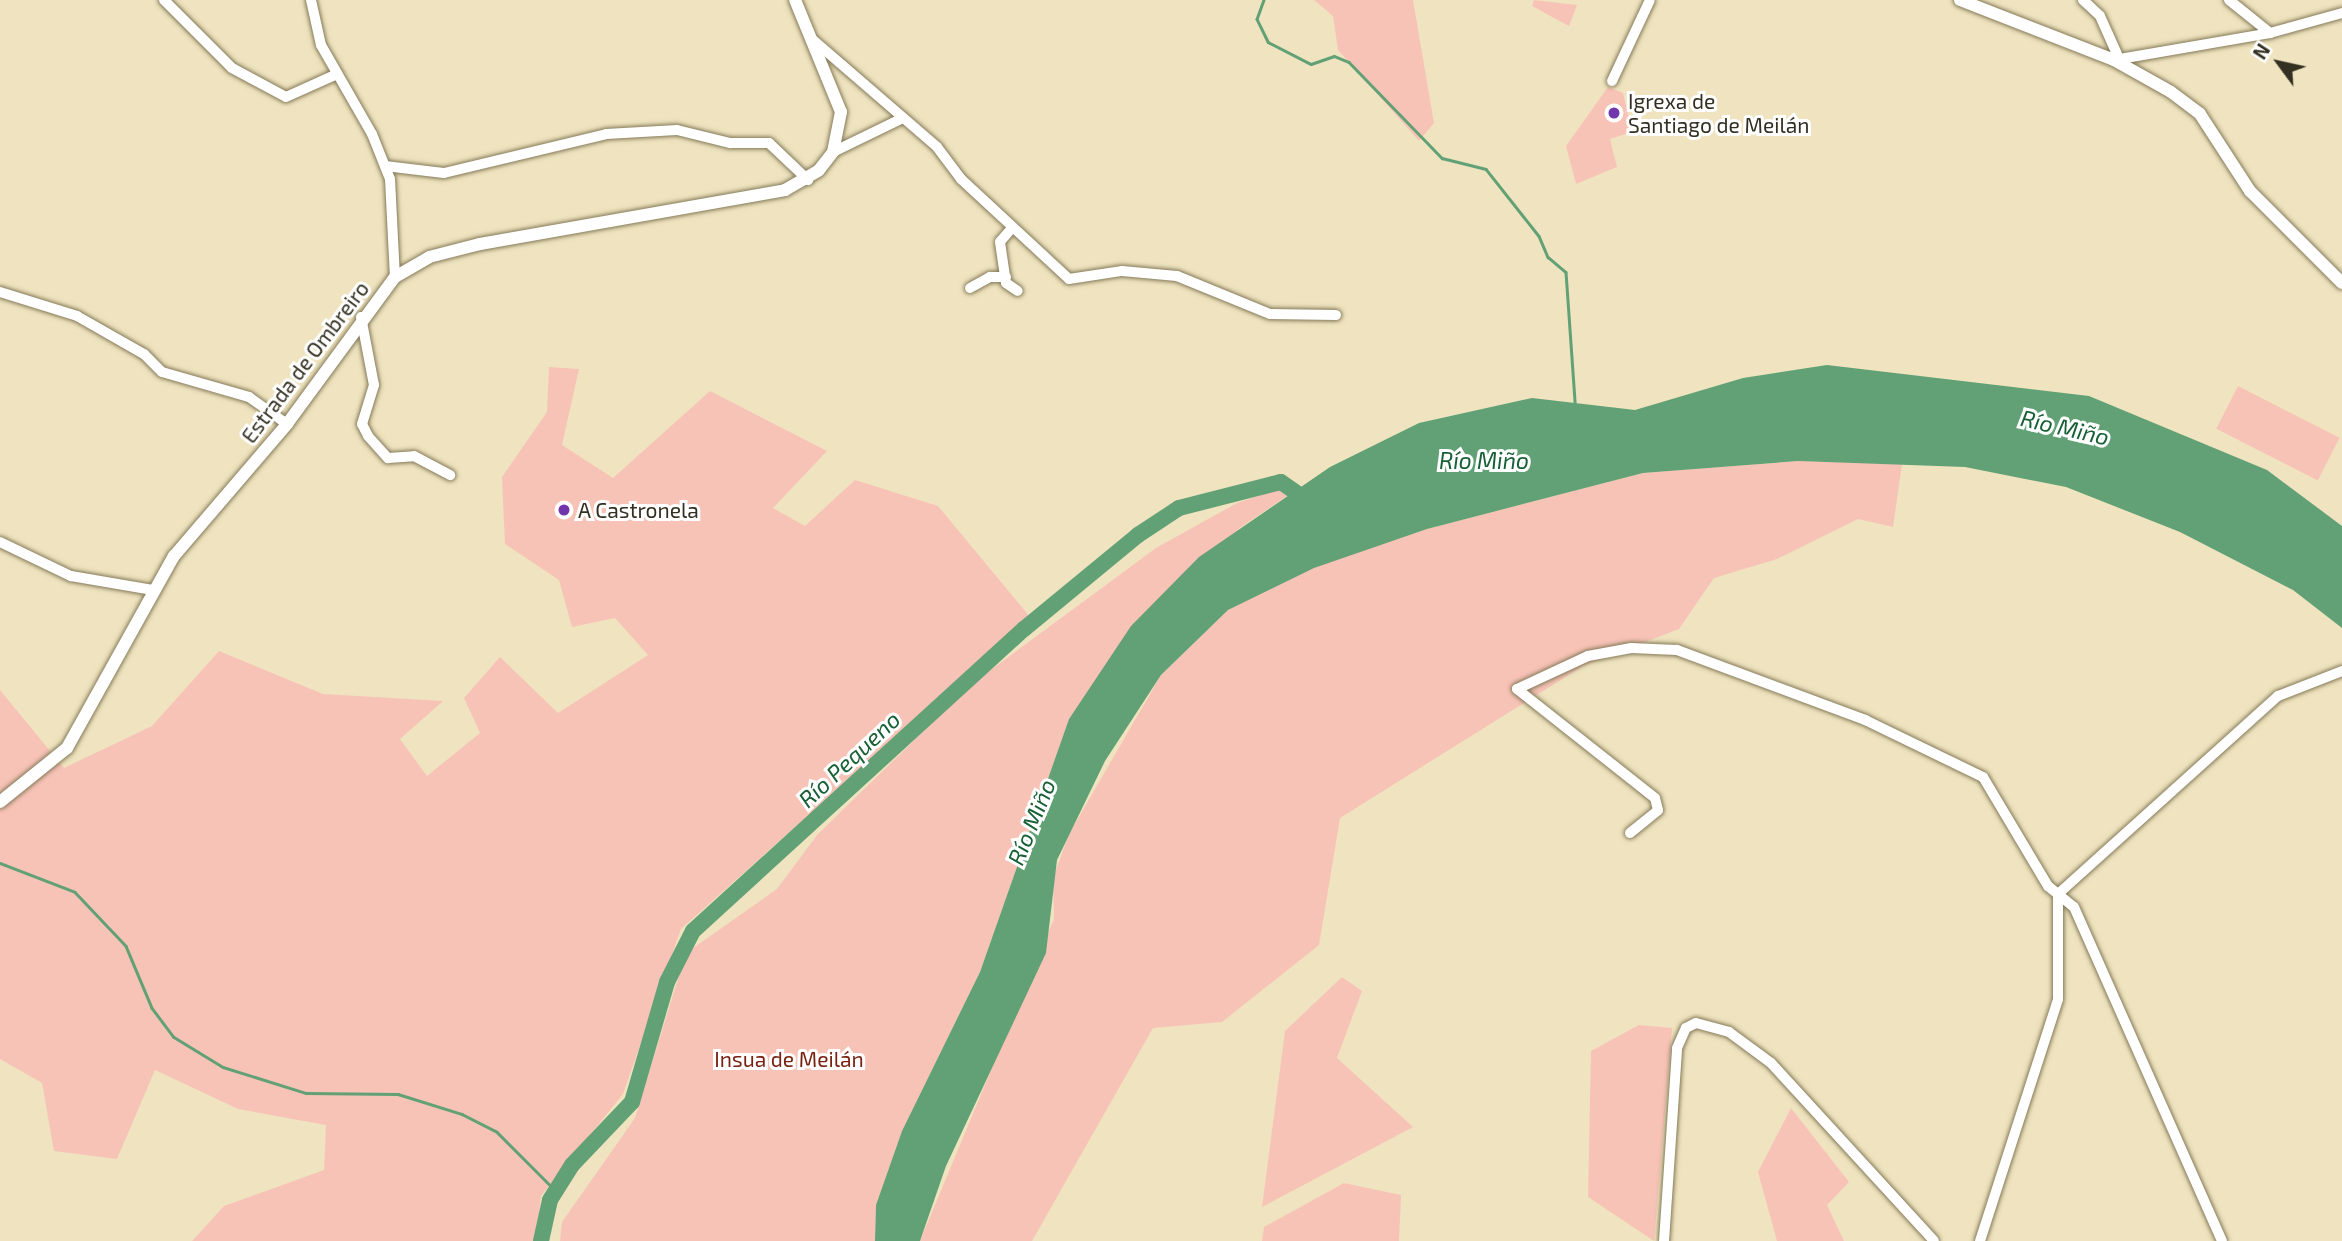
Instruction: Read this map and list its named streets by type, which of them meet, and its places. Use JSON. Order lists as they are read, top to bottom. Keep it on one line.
{"streets":{"street":["Estrada de Ombreiro"]},"water":["Río Miño","Río Pequeno"],"parks":["Insua de Meilán"],"places":["Igrexa de Santiago de Meilán","A Castronela"],"north":"top left"}
